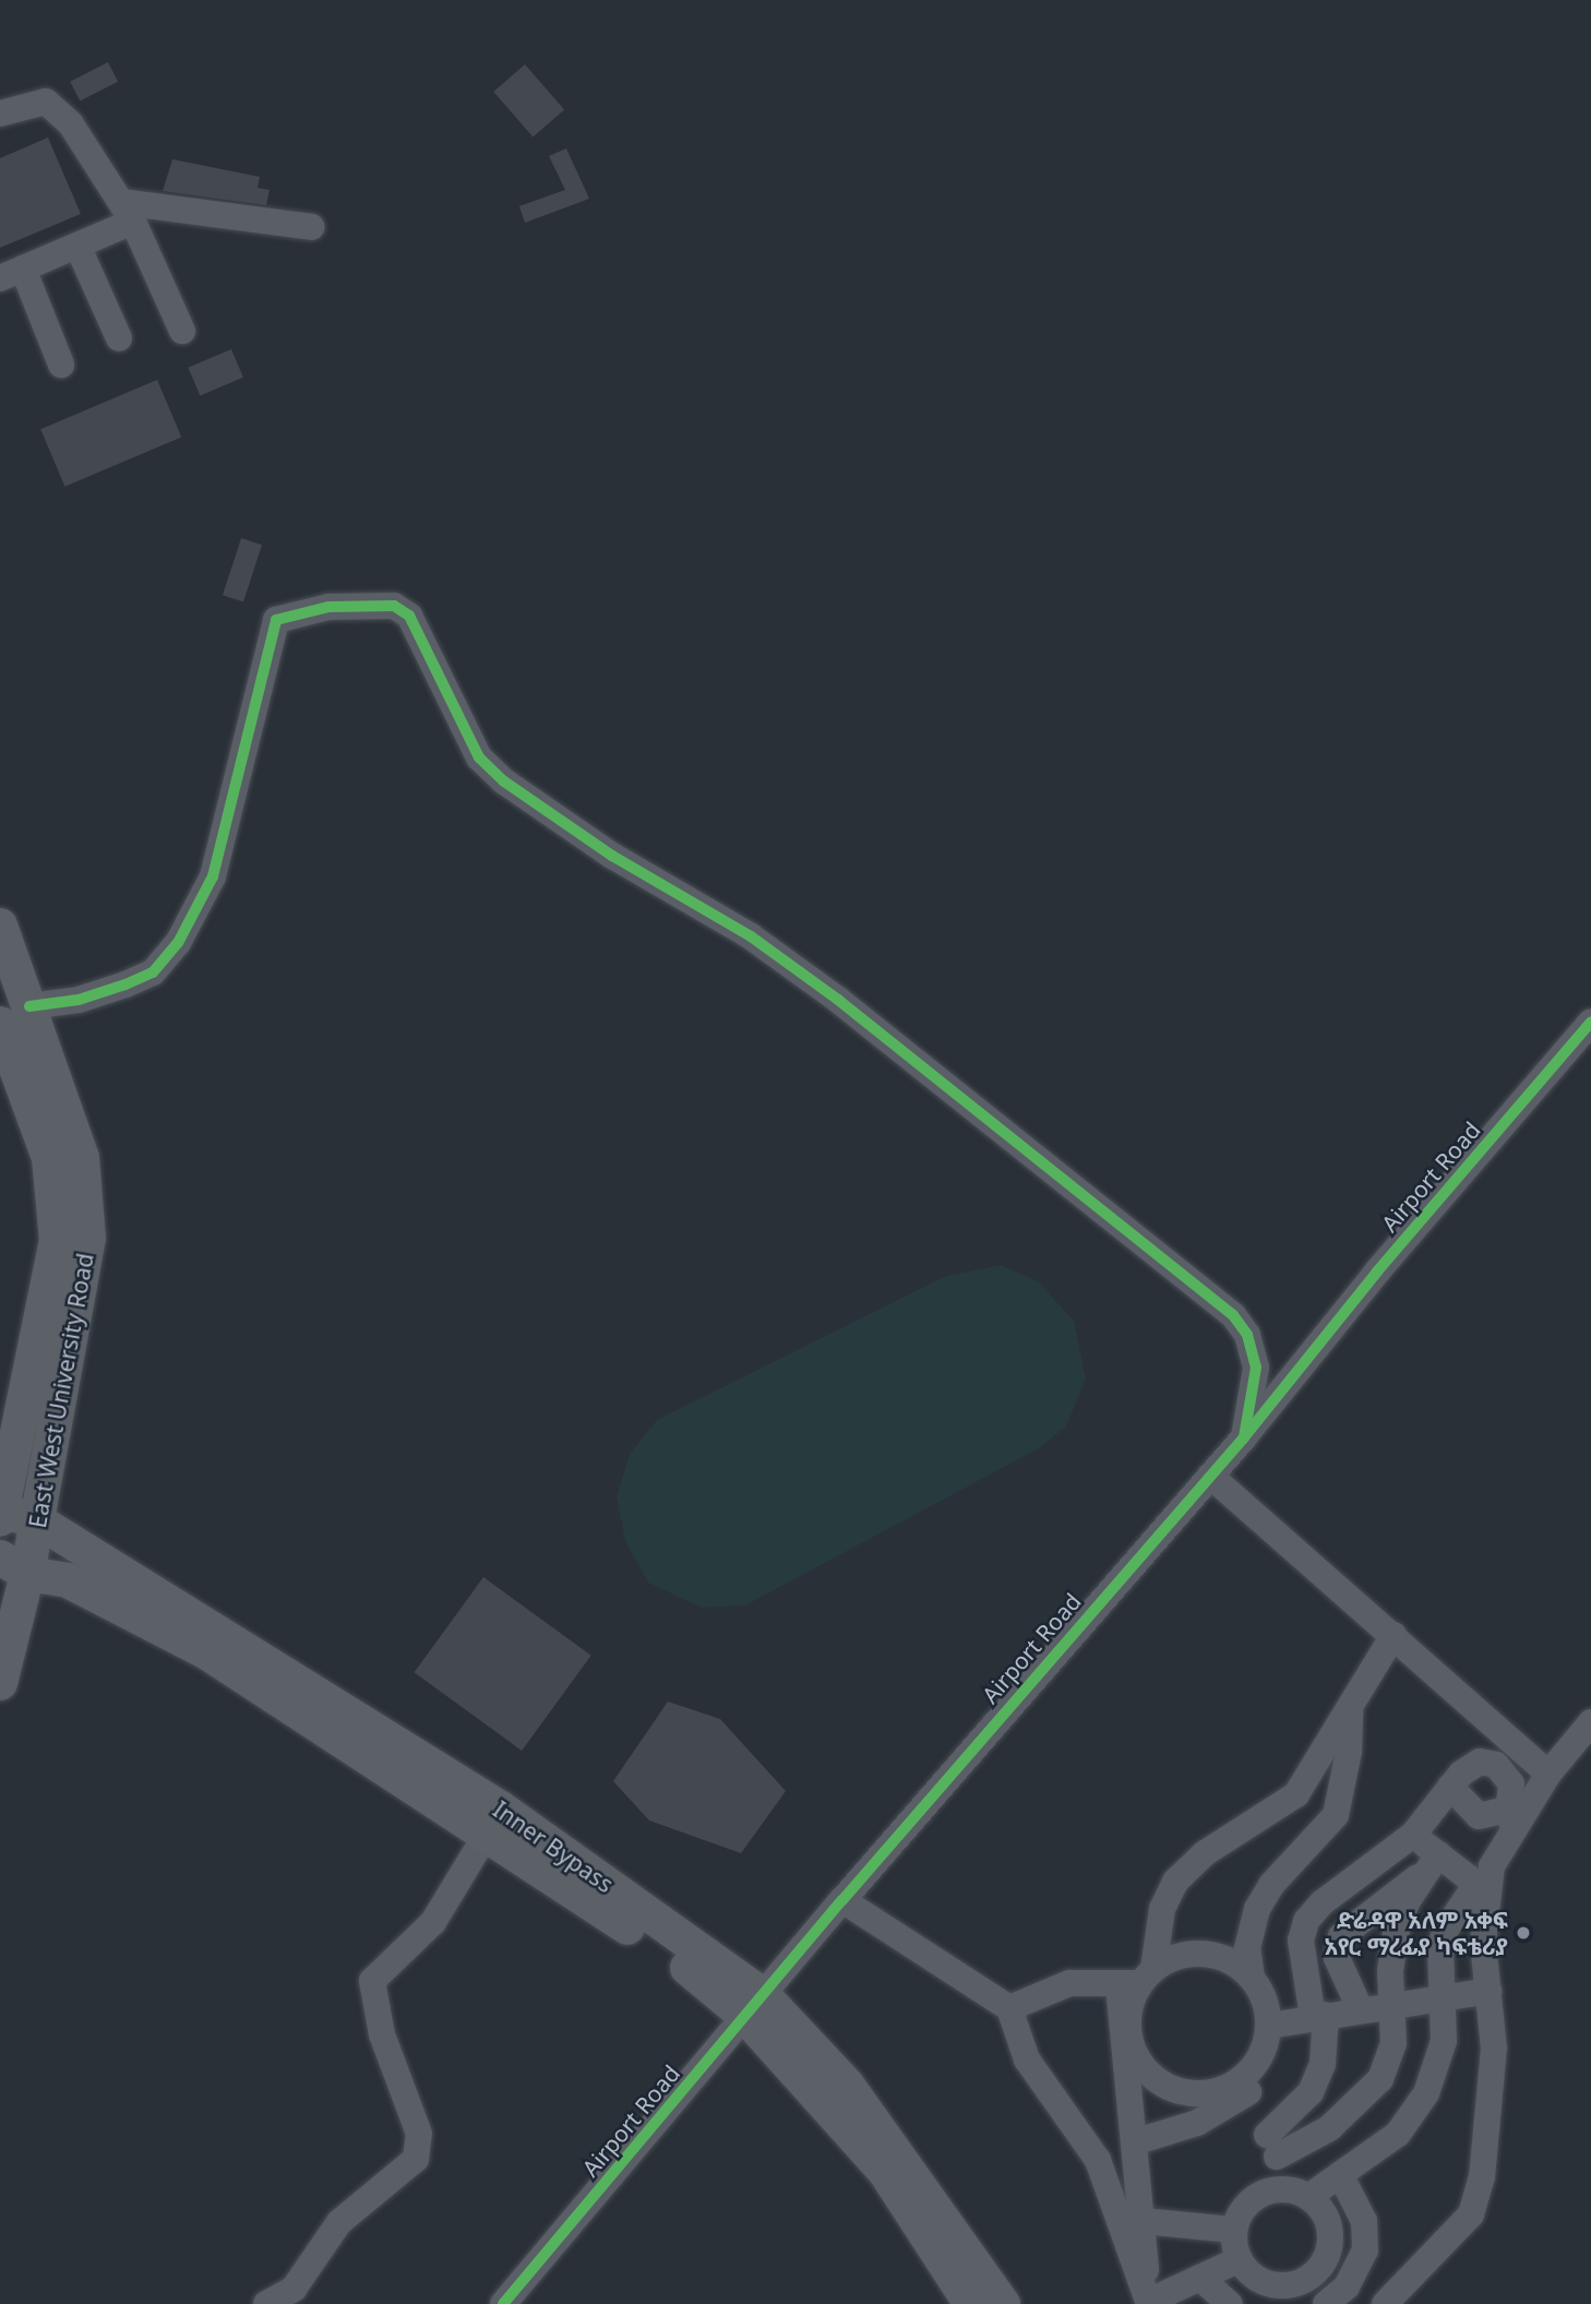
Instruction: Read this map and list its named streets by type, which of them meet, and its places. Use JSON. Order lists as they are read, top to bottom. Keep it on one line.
{"streets":{"main road":["East West University Road","Inner Bypass"],"street":["Airport Road"]},"crossings":[["Airport Road","Inner Bypass"],["East West University Road","Inner Bypass"]],"places":["ድሬዳዋ አለም አቀፍ አየር ማረፊያ ካፍቴሪያ"]}
